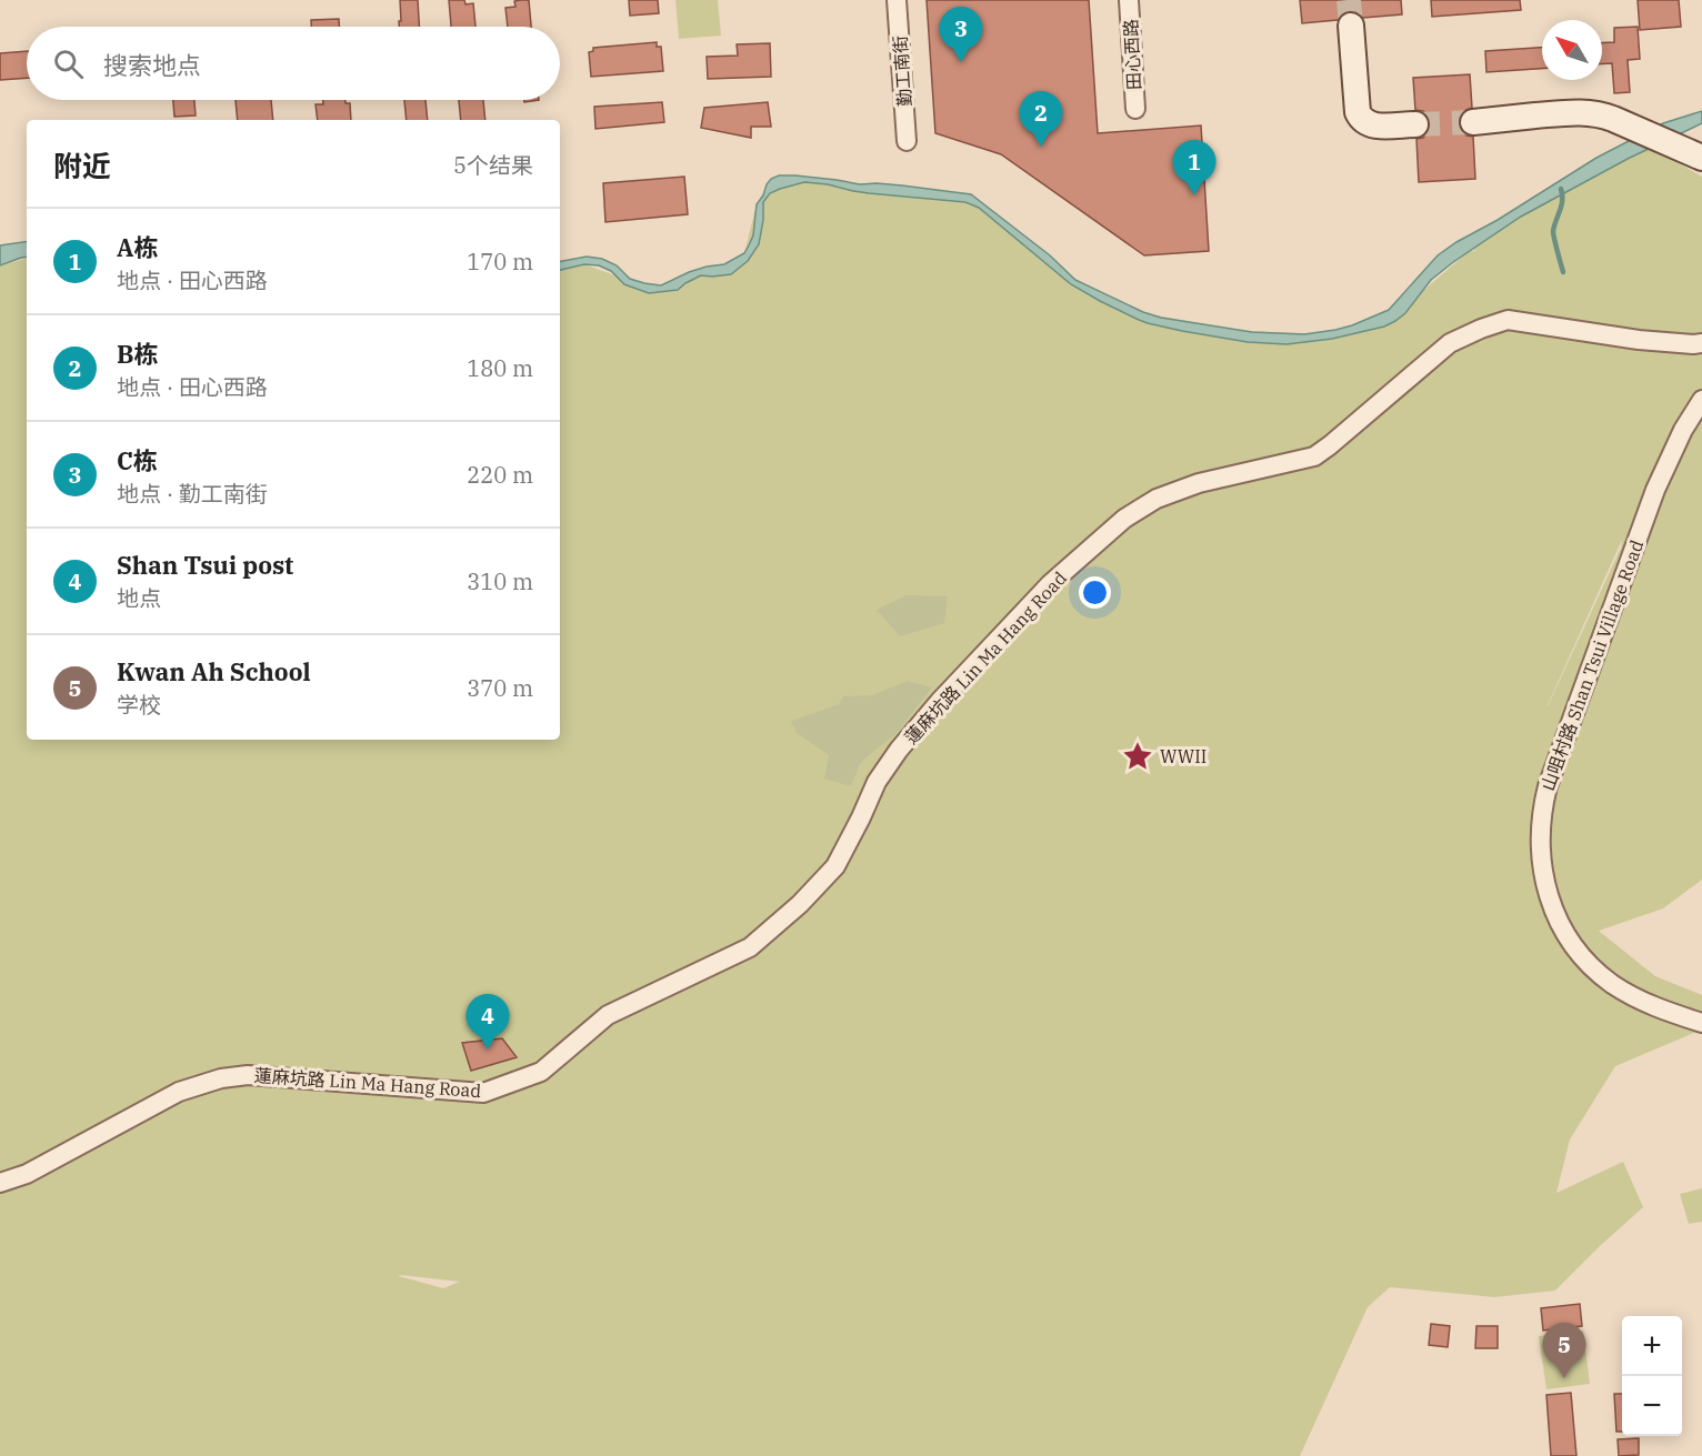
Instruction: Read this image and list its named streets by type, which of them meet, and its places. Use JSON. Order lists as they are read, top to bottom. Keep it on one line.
{"streets":{"street":["田心西路","勤工南街","蓮麻坑路 Lin Ma Hang Road","山咀村路 Shan Tsui Village Road"]},"places":{"place":["WWII"]},"north":"top left","page":{"pins":["3","2","1","4","5"],"search":"搜索地点","heading":["附近","5个结果"],"list":[{"mark":"1","name":"A栋","note":"地点 · 田心西路","value":"170 m"},{"mark":"2","name":"B栋","note":"地点 · 田心西路","value":"180 m"},{"mark":"3","name":"C栋","note":"地点 · 勤工南街","value":"220 m"},{"mark":"4","name":"Shan Tsui post","note":"地点","value":"310 m"},{"mark":"5","name":"Kwan Ah School","note":"学校","value":"370 m"}],"map_buttons":["+","−"]}}
